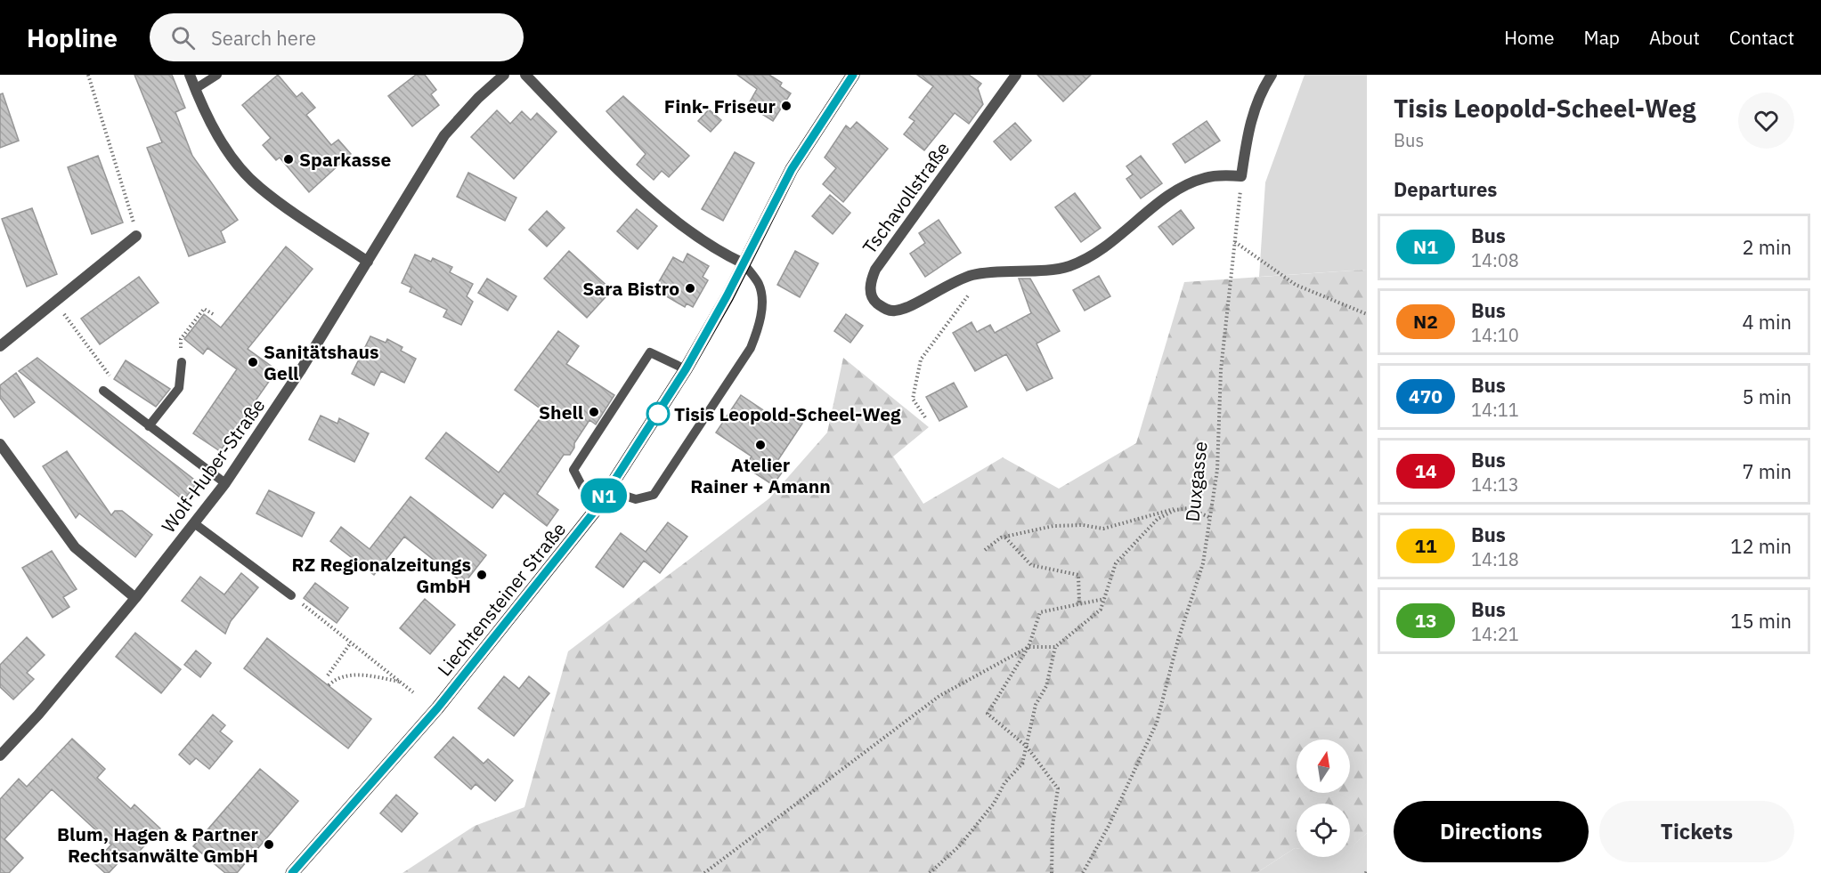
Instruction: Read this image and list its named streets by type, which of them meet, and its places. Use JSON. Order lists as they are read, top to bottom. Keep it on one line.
{"streets":{"main road":["Liechtensteiner Straße"],"street":["Tschavollstraße","Wolf-Huber-Straße"],"path":["Duxgasse"]},"crossings":[["Tschavollstraße","Duxgasse"]],"places":["Fink- Friseur","Sparkasse","Sara Bistro","Sanitätshaus Gell","Shell","Tisis Leopold-Scheel-Weg","Atelier Rainer + Amann","RZ Regionalzeitungs GmbH","Blum, Hagen & Partner Rechtsanwälte GmbH"],"lines":["bus line N1"],"north":"top","page":{"header":"Hopline","search":"Search here","nav":["Home","Map","About","Contact"],"on_map":"N1","heading":[["Tisis Leopold-Scheel-Weg","Bus"],"Departures"],"list":[{"mark":"N1","name":"Bus","note":"14:08","value":"2 min"},{"mark":"N2","name":"Bus","note":"14:10","value":"4 min"},{"mark":"470","name":"Bus","note":"14:11","value":"5 min"},{"mark":"14","name":"Bus","note":"14:13","value":"7 min"},{"mark":"11","name":"Bus","note":"14:18","value":"12 min"},{"mark":"13","name":"Bus","note":"14:21","value":"15 min"}],"buttons":["Directions","Tickets"]}}
